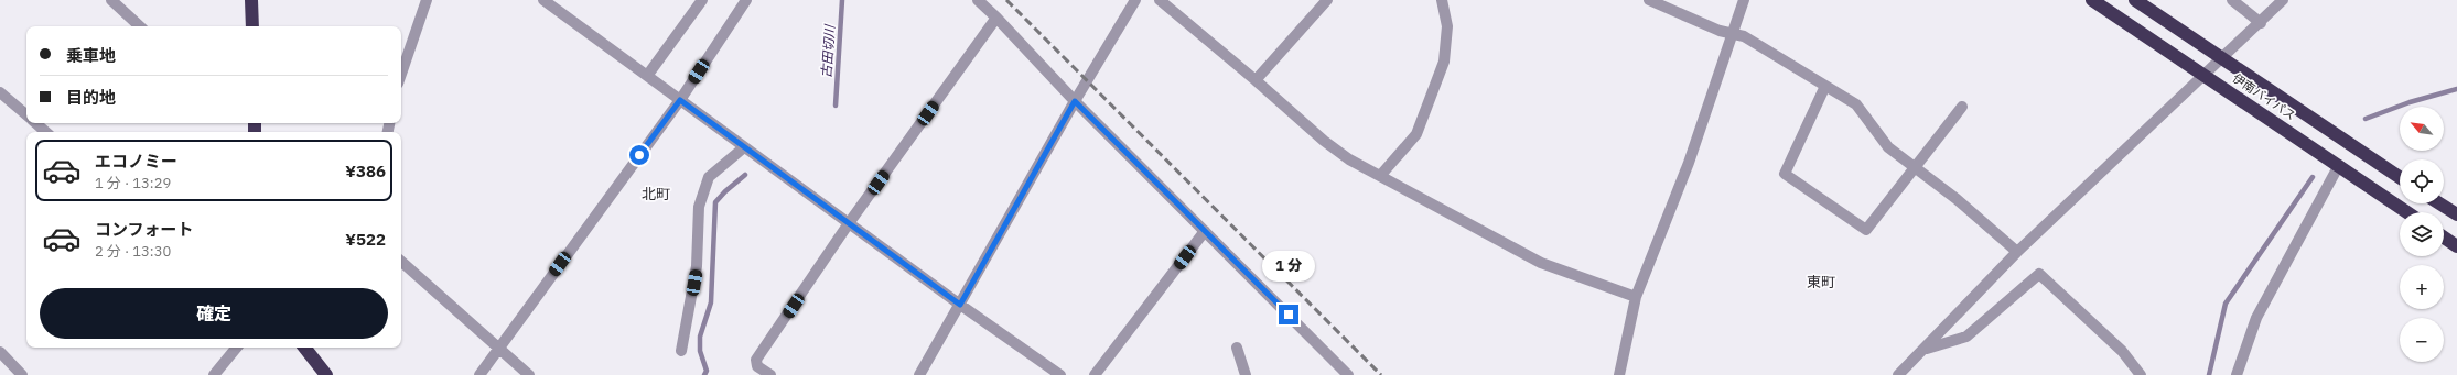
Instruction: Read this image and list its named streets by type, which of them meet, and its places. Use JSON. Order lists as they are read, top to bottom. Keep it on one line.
{"streets":{"highway":["伊南バイパス"]},"districts":["北町","東町"],"water":["古田切川"],"north":"top left","page":{"banner":["乗車地","目的地"],"map_buttons":["+","−"],"list":[{"name":"エコノミー","note":"1 分 · 13:29","value":"¥386"},{"name":"コンフォート","note":"2 分 · 13:30","value":"¥522"}],"bubble":"1 分","buttons":"確定"}}
